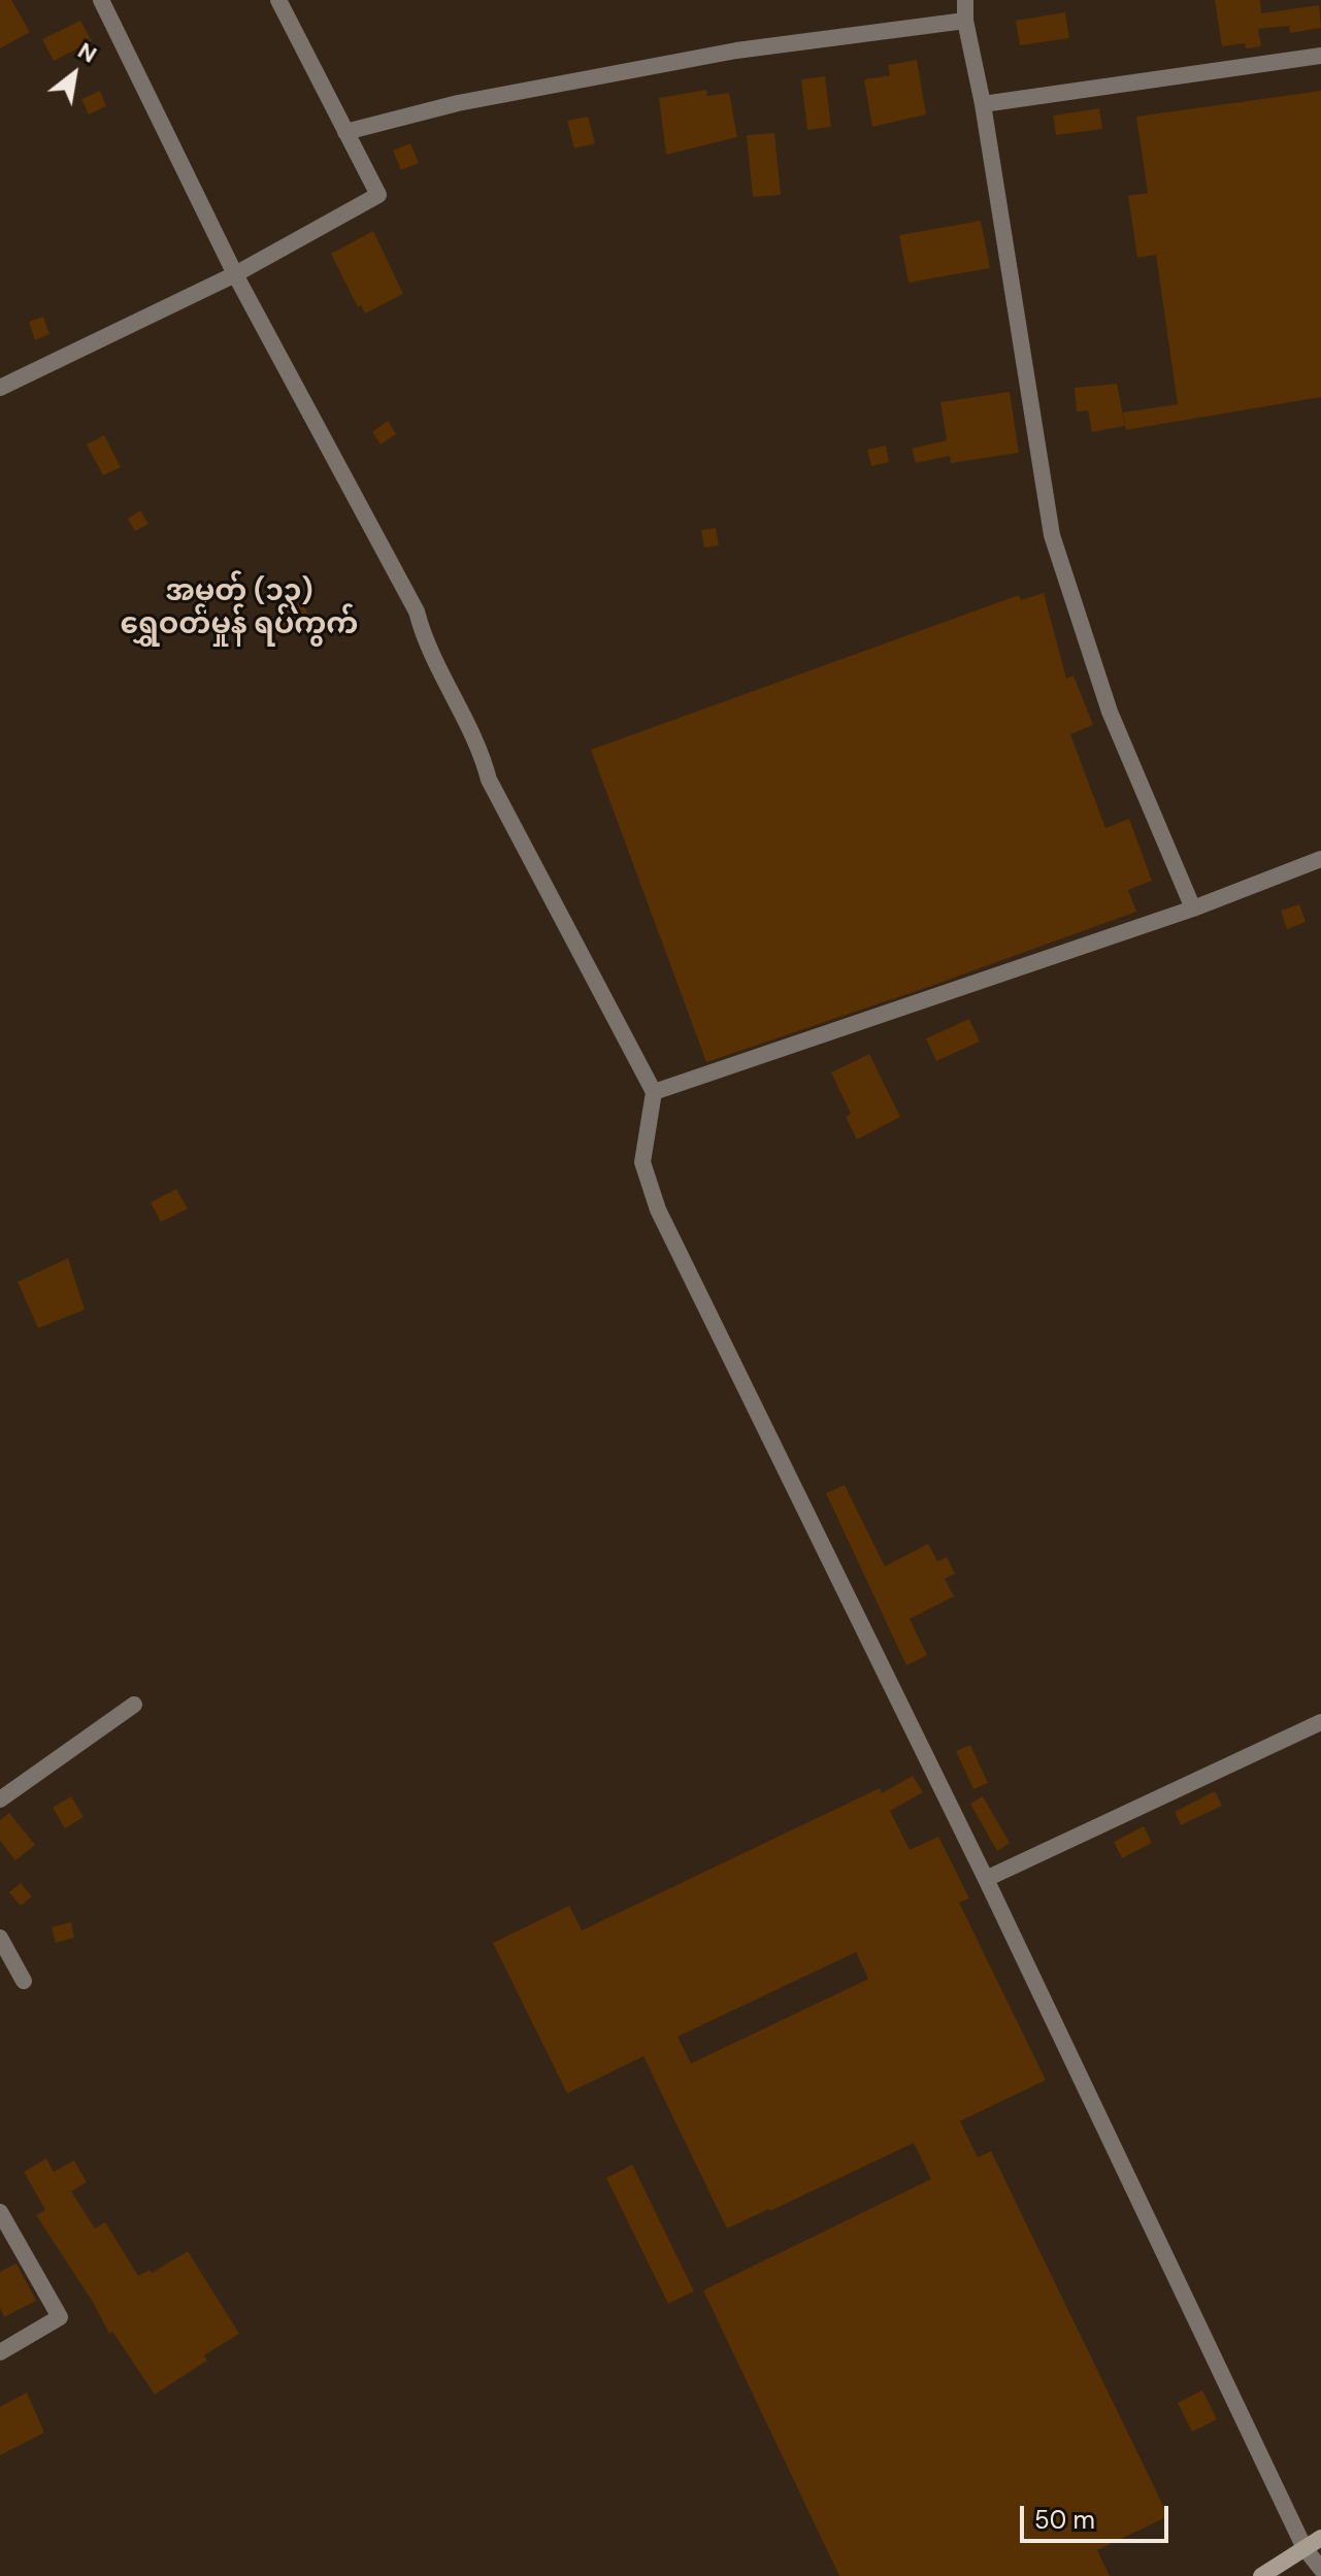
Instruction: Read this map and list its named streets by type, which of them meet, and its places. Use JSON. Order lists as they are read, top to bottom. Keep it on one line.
{"districts":["အမှတ် (၁၃) ရွှေဝတ်မှုန် ရပ်ကွက်"],"scale_bar":"50 m","north":"top right"}
